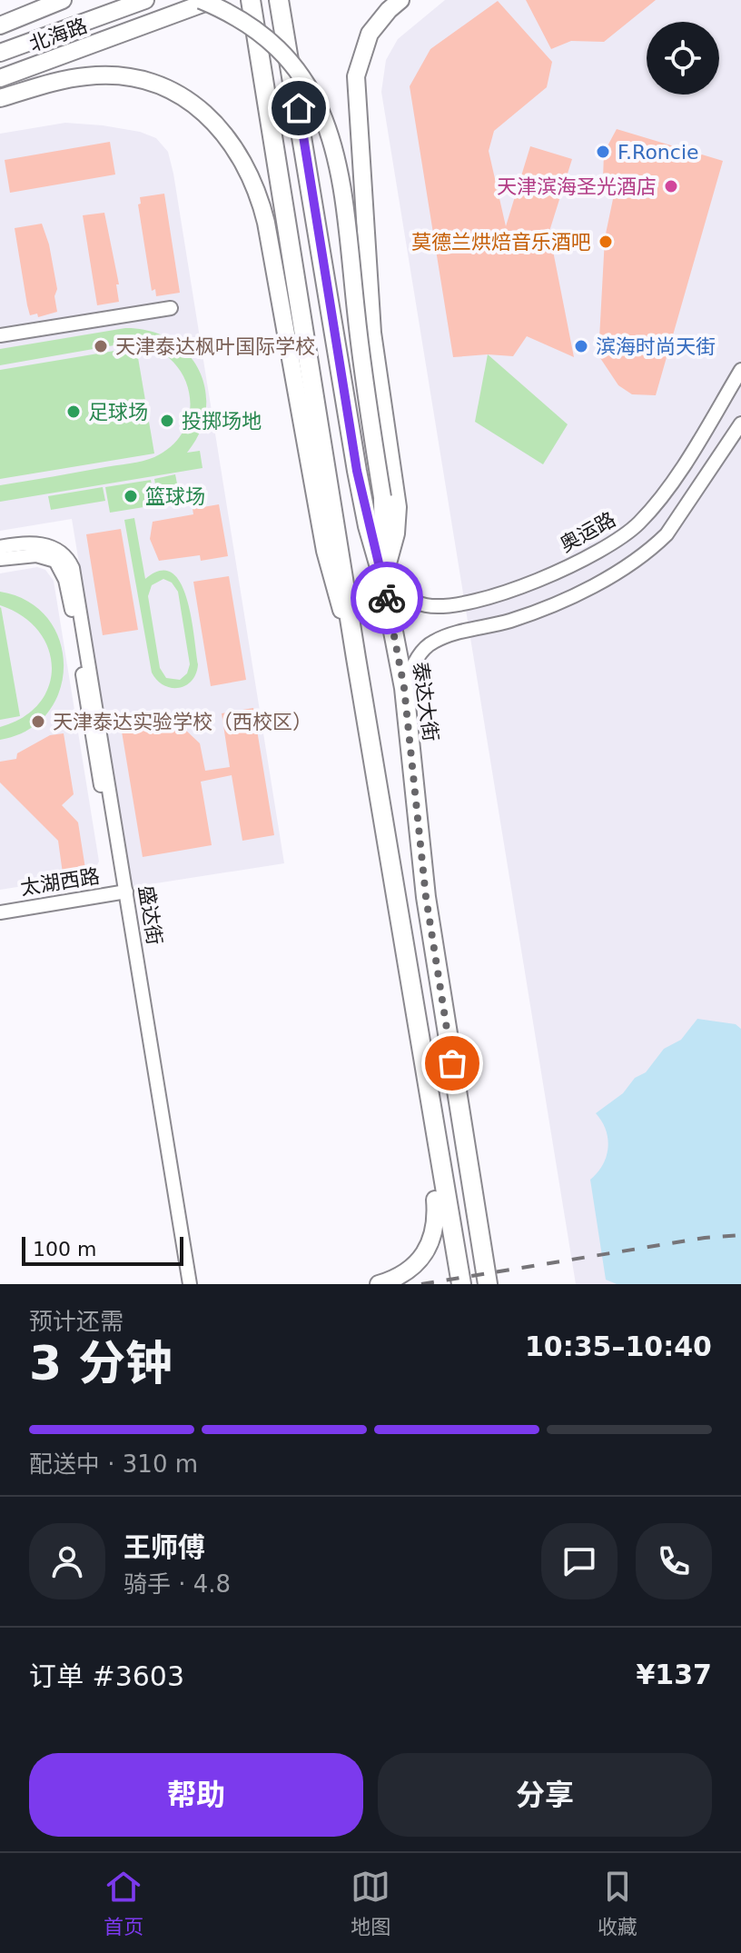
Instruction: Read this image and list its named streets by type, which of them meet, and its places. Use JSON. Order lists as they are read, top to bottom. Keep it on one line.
{"streets":{"highway":["泰达大街"],"main road":["北海路"],"street":["奥运路","太湖西路","盛达街"]},"crossings":[["奥运路","泰达大街"],["太湖西路","盛达街"]],"places":["F.Roncie","天津滨海圣光酒店","莫德兰烘焙音乐酒吧","天津泰达枫叶国际学校","滨海时尚天街","足球场","投掷场地","篮球场","天津泰达实验学校（西校区）"],"scale_bar":"100 m","page":{"scale":"100 m","heading":["3 分钟","预计还需","10:35–10:40"],"panel":["王师傅","骑手 · 4.8","订单 #3603","¥137"],"bar":"配送中 · 310 m","buttons":["帮助","分享"],"tabs":["首页","地图","收藏"]}}
